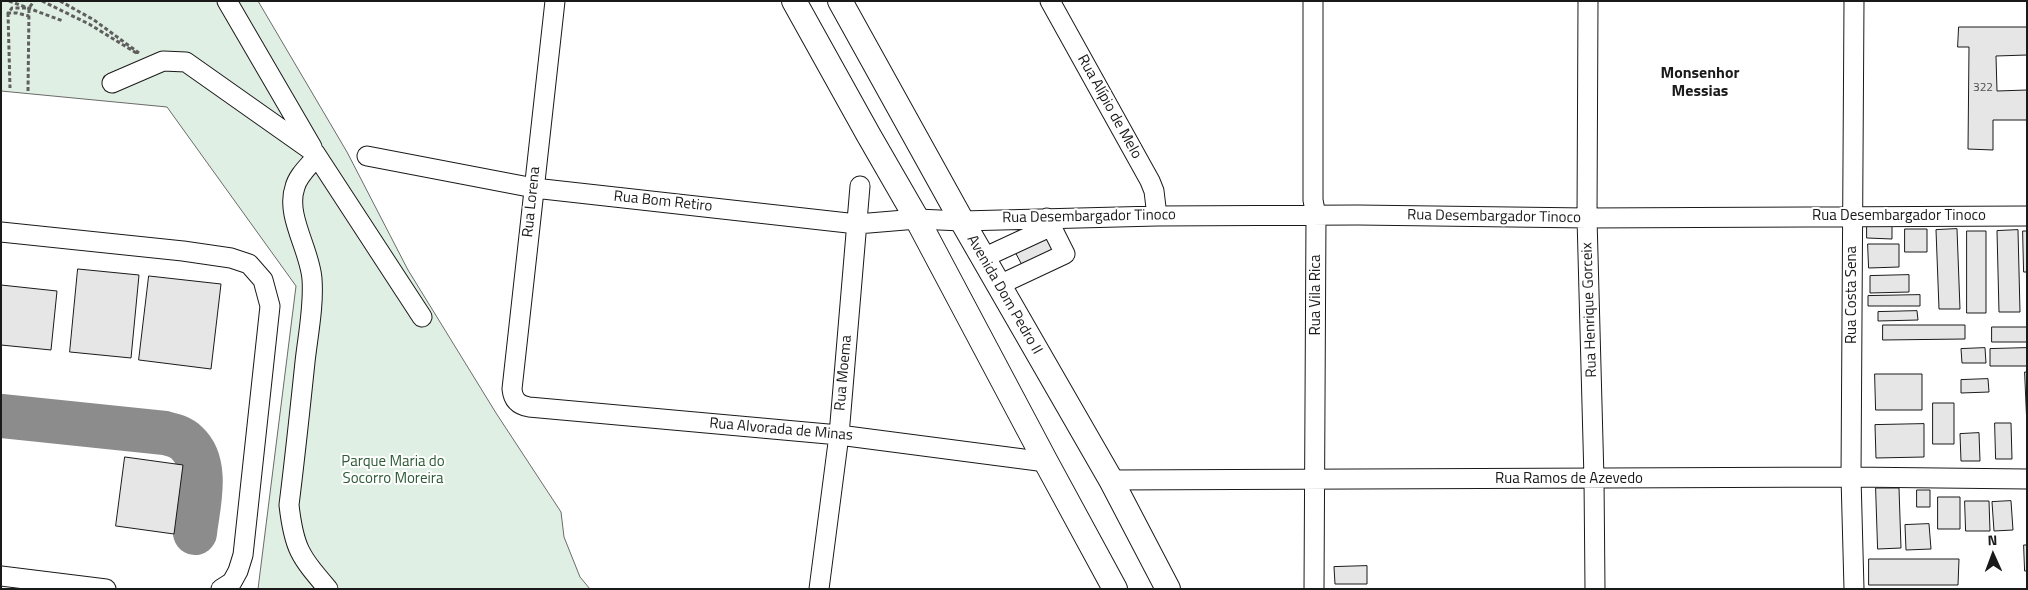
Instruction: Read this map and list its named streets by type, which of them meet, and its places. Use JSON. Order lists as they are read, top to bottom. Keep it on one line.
{"streets":{"main road":["Avenida Dom Pedro II"],"street":["Rua Alípio de Melo","Rua Lorena","Rua Bom Retiro","Rua Desembargador Tinoco","Rua Vila Rica","Rua Costa Sena","Rua Henrique Gorceix","Rua Moema","Rua Alvorada de Minas","Rua Ramos de Azevedo"]},"crossings":[["Rua Alípio de Melo","Rua Desembargador Tinoco"],["Rua Lorena","Rua Bom Retiro"],["Rua Lorena","Rua Alvorada de Minas"],["Rua Bom Retiro","Rua Desembargador Tinoco"],["Rua Bom Retiro","Avenida Dom Pedro II"],["Rua Bom Retiro","Rua Moema"],["Rua Desembargador Tinoco","Avenida Dom Pedro II"],["Rua Desembargador Tinoco","Rua Vila Rica"],["Rua Desembargador Tinoco","Rua Costa Sena"],["Rua Desembargador Tinoco","Rua Henrique Gorceix"],["Avenida Dom Pedro II","Rua Ramos de Azevedo"],["Rua Vila Rica","Rua Ramos de Azevedo"],["Rua Costa Sena","Rua Ramos de Azevedo"],["Rua Henrique Gorceix","Rua Ramos de Azevedo"],["Rua Moema","Rua Alvorada de Minas"]],"districts":["Monsenhor Messias"],"parks":["Parque Maria do Socorro Moreira"],"house_numbers":["322"],"north":"top"}
